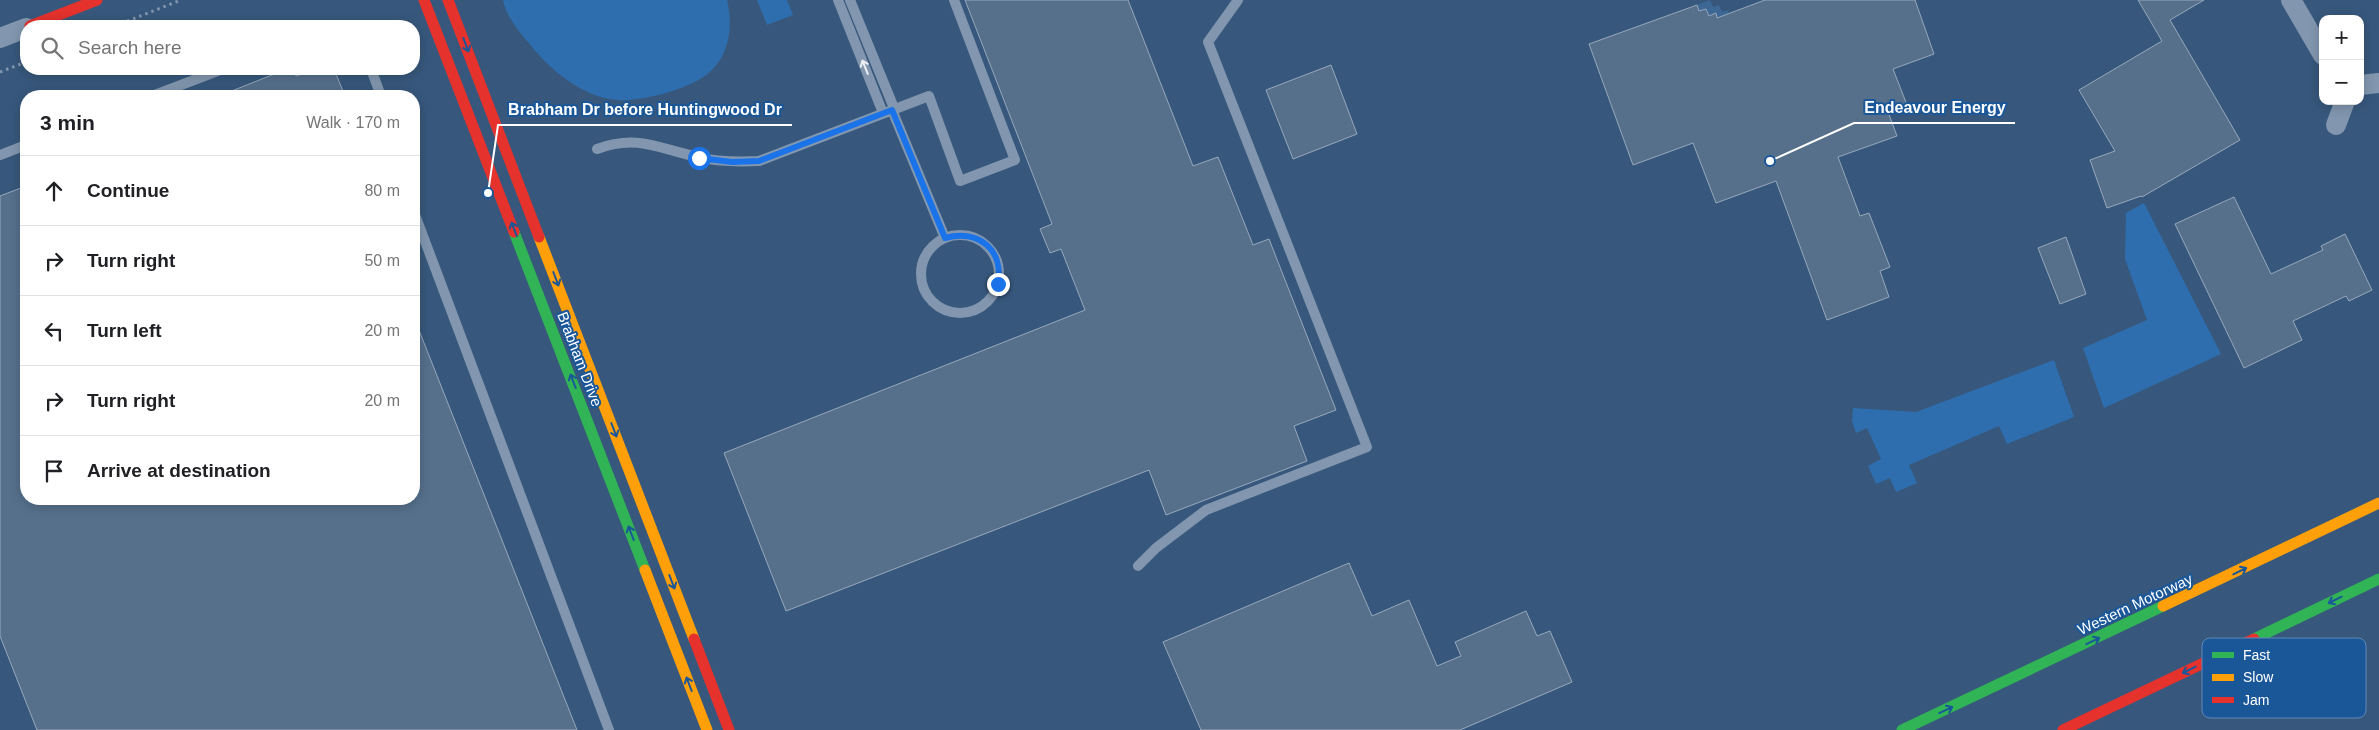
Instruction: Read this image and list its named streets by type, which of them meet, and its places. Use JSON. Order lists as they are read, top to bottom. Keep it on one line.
{"streets":{"main road":["Brabham Drive","Western Motorway"]},"places":["Endeavour Energy","Brabham Dr before Huntingwood Dr"],"legend":["Fast","Slow","Jam"],"page":{"map_buttons":["+","−"],"search":"Search here","heading":["3 min","Walk · 170 m"],"list":[["Continue","80 m"],["Turn right","50 m"],["Turn left","20 m"],["Turn right","20 m"],"Arrive at destination"]}}
